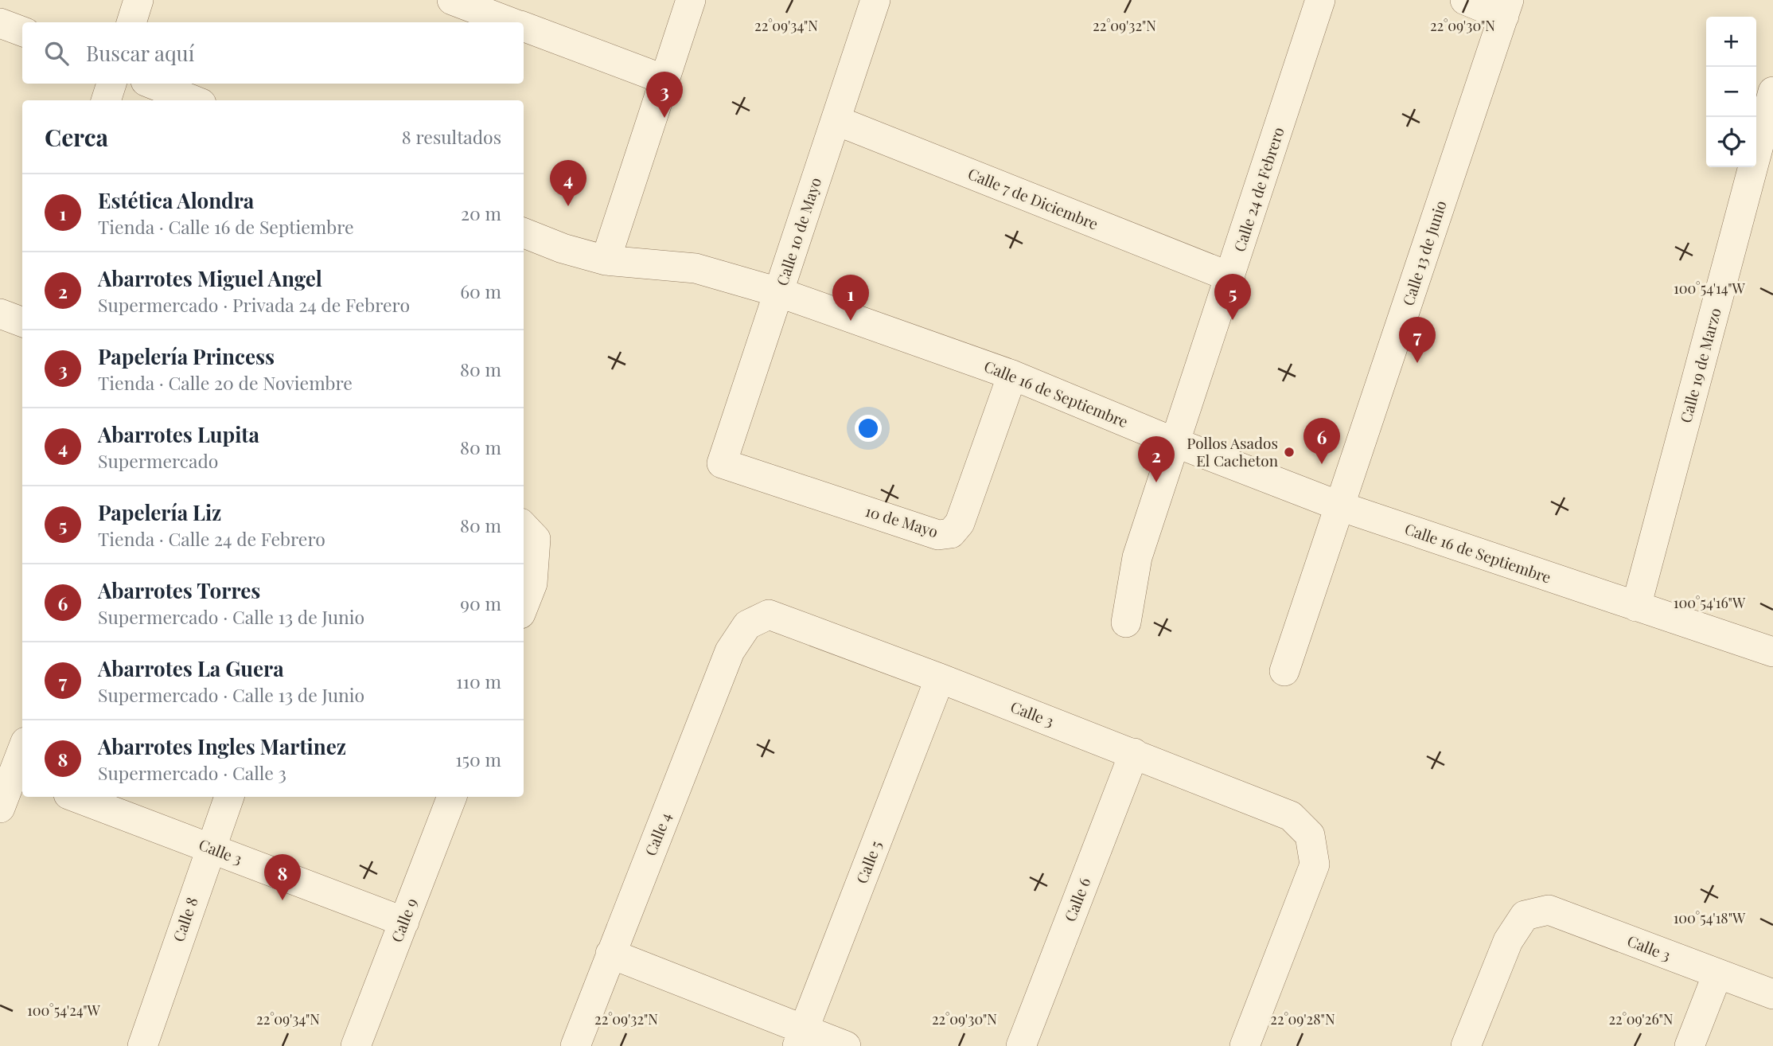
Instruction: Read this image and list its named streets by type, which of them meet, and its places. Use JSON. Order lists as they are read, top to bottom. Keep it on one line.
{"streets":{"street":["Calle 24 de Febrero","Calle 7 de Diciembre","Calle 10 de Mayo","Calle 13 de Junio","Calle 19 de Marzo","Calle 16 de Septiembre","10 de Mayo","Calle 3","Calle 4","Calle 5","Calle 6","Calle 8","Calle 9"]},"crossings":[["Calle 24 de Febrero","Calle 7 de Diciembre"],["Calle 24 de Febrero","Calle 16 de Septiembre"],["Calle 7 de Diciembre","Calle 10 de Mayo"],["Calle 10 de Mayo","Calle 16 de Septiembre"],["Calle 10 de Mayo","10 de Mayo"],["Calle 13 de Junio","Calle 16 de Septiembre"],["Calle 19 de Marzo","Calle 16 de Septiembre"],["Calle 16 de Septiembre","10 de Mayo"],["Calle 3","Calle 4"],["Calle 3","Calle 5"],["Calle 3","Calle 6"],["Calle 3","Calle 8"],["Calle 3","Calle 9"]],"places":["Pollos Asados El Cacheton"],"page":{"map_buttons":["+","−"],"search":"Buscar aquí","pins":["3","4","5","1","7","6","2","8"],"heading":["Cerca","8 resultados"],"list":[{"mark":"1","name":"Estética Alondra","note":"Tienda · Calle 16 de Septiembre","value":"20 m"},{"mark":"2","name":"Abarrotes Miguel Angel","note":"Supermercado · Privada 24 de Febrero","value":"60 m"},{"mark":"3","name":"Papelería Princess","note":"Tienda · Calle 20 de Noviembre","value":"80 m"},{"mark":"4","name":"Abarrotes Lupita","note":"Supermercado","value":"80 m"},{"mark":"5","name":"Papelería Liz","note":"Tienda · Calle 24 de Febrero","value":"80 m"},{"mark":"6","name":"Abarrotes Torres","note":"Supermercado · Calle 13 de Junio","value":"90 m"},{"mark":"7","name":"Abarrotes La Guera","note":"Supermercado · Calle 13 de Junio","value":"110 m"},{"mark":"8","name":"Abarrotes Ingles Martinez","note":"Supermercado · Calle 3","value":"150 m"}]},"coordinates":["22°09'34\"N","22°09'32\"N","22°09'30\"N","100°54'14\"W","100°54'16\"W","100°54'18\"W","100°54'24\"W","22°09'28\"N","22°09'26\"N"]}
